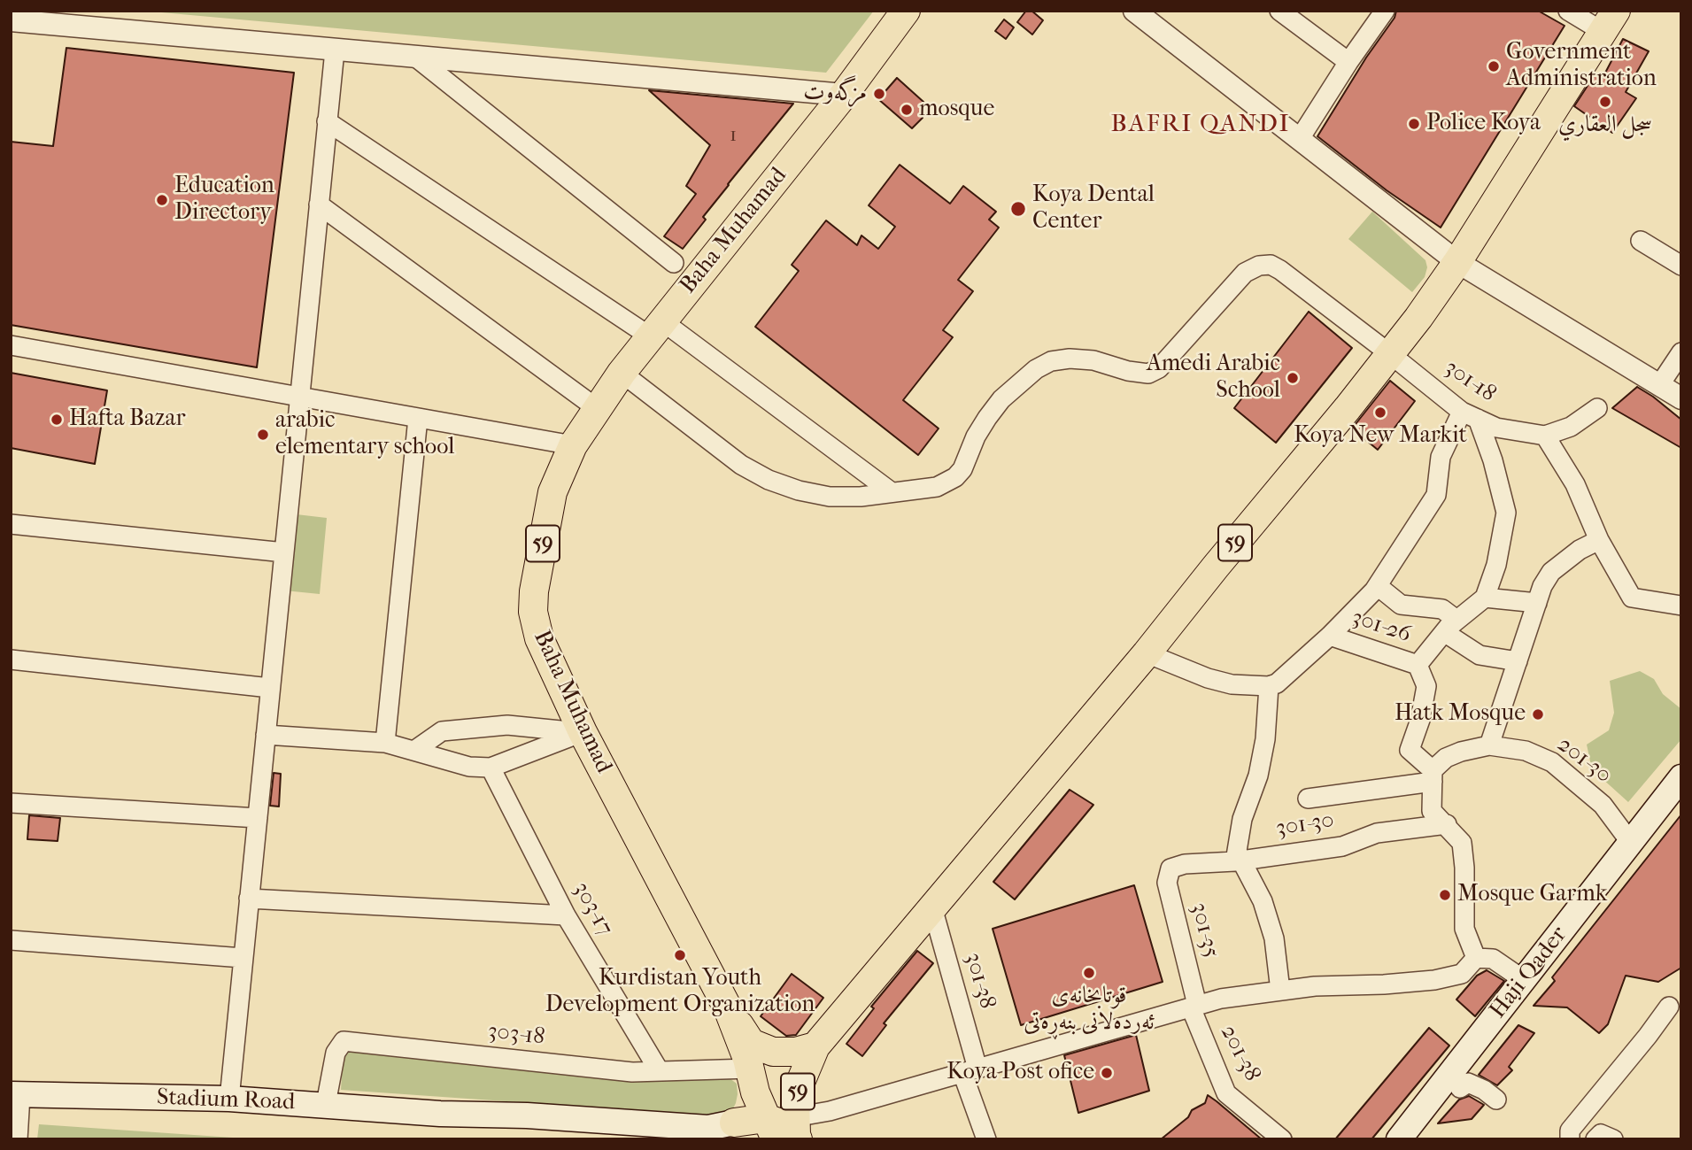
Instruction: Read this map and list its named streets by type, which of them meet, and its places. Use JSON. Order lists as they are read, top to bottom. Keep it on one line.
{"streets":{"main road":["Baha Muhamad","59","Haji Qader","Stadium Road"],"street":["301-18","301-26","201-30","301-30","303-17","301-35","301-38","303-18","201-38"]},"crossings":[["Baha Muhamad","301-18"],["Baha Muhamad","59"],["Baha Muhamad","303-18"],["301-18","59"],["59","301-38"],["201-30","Haji Qader"],["301-30","301-35"],["303-17","303-18"],["301-35","201-38"],["303-18","Stadium Road"]],"districts":["BAFRI QANDI"],"places":["Government Administration","مزگەوت","سجل العقاري","mosque","Police Koya","Education Directory","Koya Dental Center","Amedi Arabic School","Koya New Markit","Hafta Bazar","arabic elementary school","Hatk Mosque","Mosque Garmk","Kurdistan Youth Development Organization","قوتابخانه‌ی ئه‌رده‌لانی بنه‌ڕه‌تی","Koya Post ofice"],"house_numbers":["1"]}
